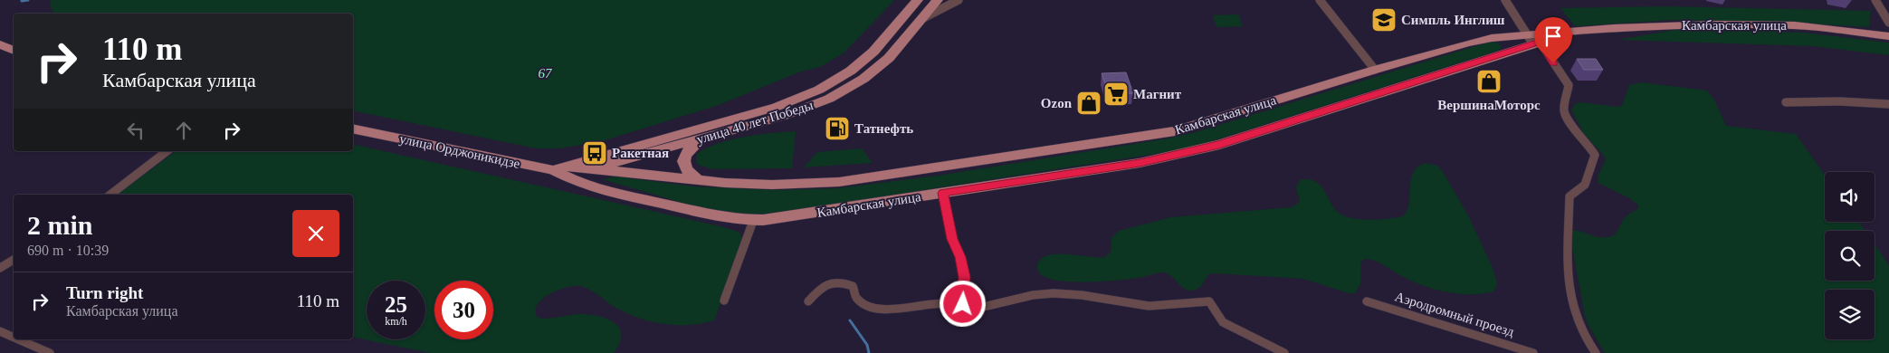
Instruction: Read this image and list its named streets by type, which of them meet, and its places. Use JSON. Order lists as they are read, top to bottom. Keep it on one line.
{"streets":{"main road":["Камбарская улица","улица 40 лет Победы","улица Орджоникидзе"],"street":["Аэродромный проезд"]},"crossings":[["Камбарская улица","улица 40 лет Победы"],["Камбарская улица","улица Орджоникидзе"],["улица 40 лет Победы","улица Орджоникидзе"]],"parks":["67"],"places":{"school or university":["Симпль Инглиш"],"shop":["ВершинаМоторс","Ozon"],"supermarket":["Магнит"],"fuel station":["Татнефть"],"bus stop":["Ракетная"]},"page":{"turn":["110 m","Камбарская улица"],"heading":["2 min","690 m · 10:39"],"list":[{"name":"Turn right","note":"Камбарская улица","value":"110 m"}],"speed":"25 km/h","limit":"30"}}
